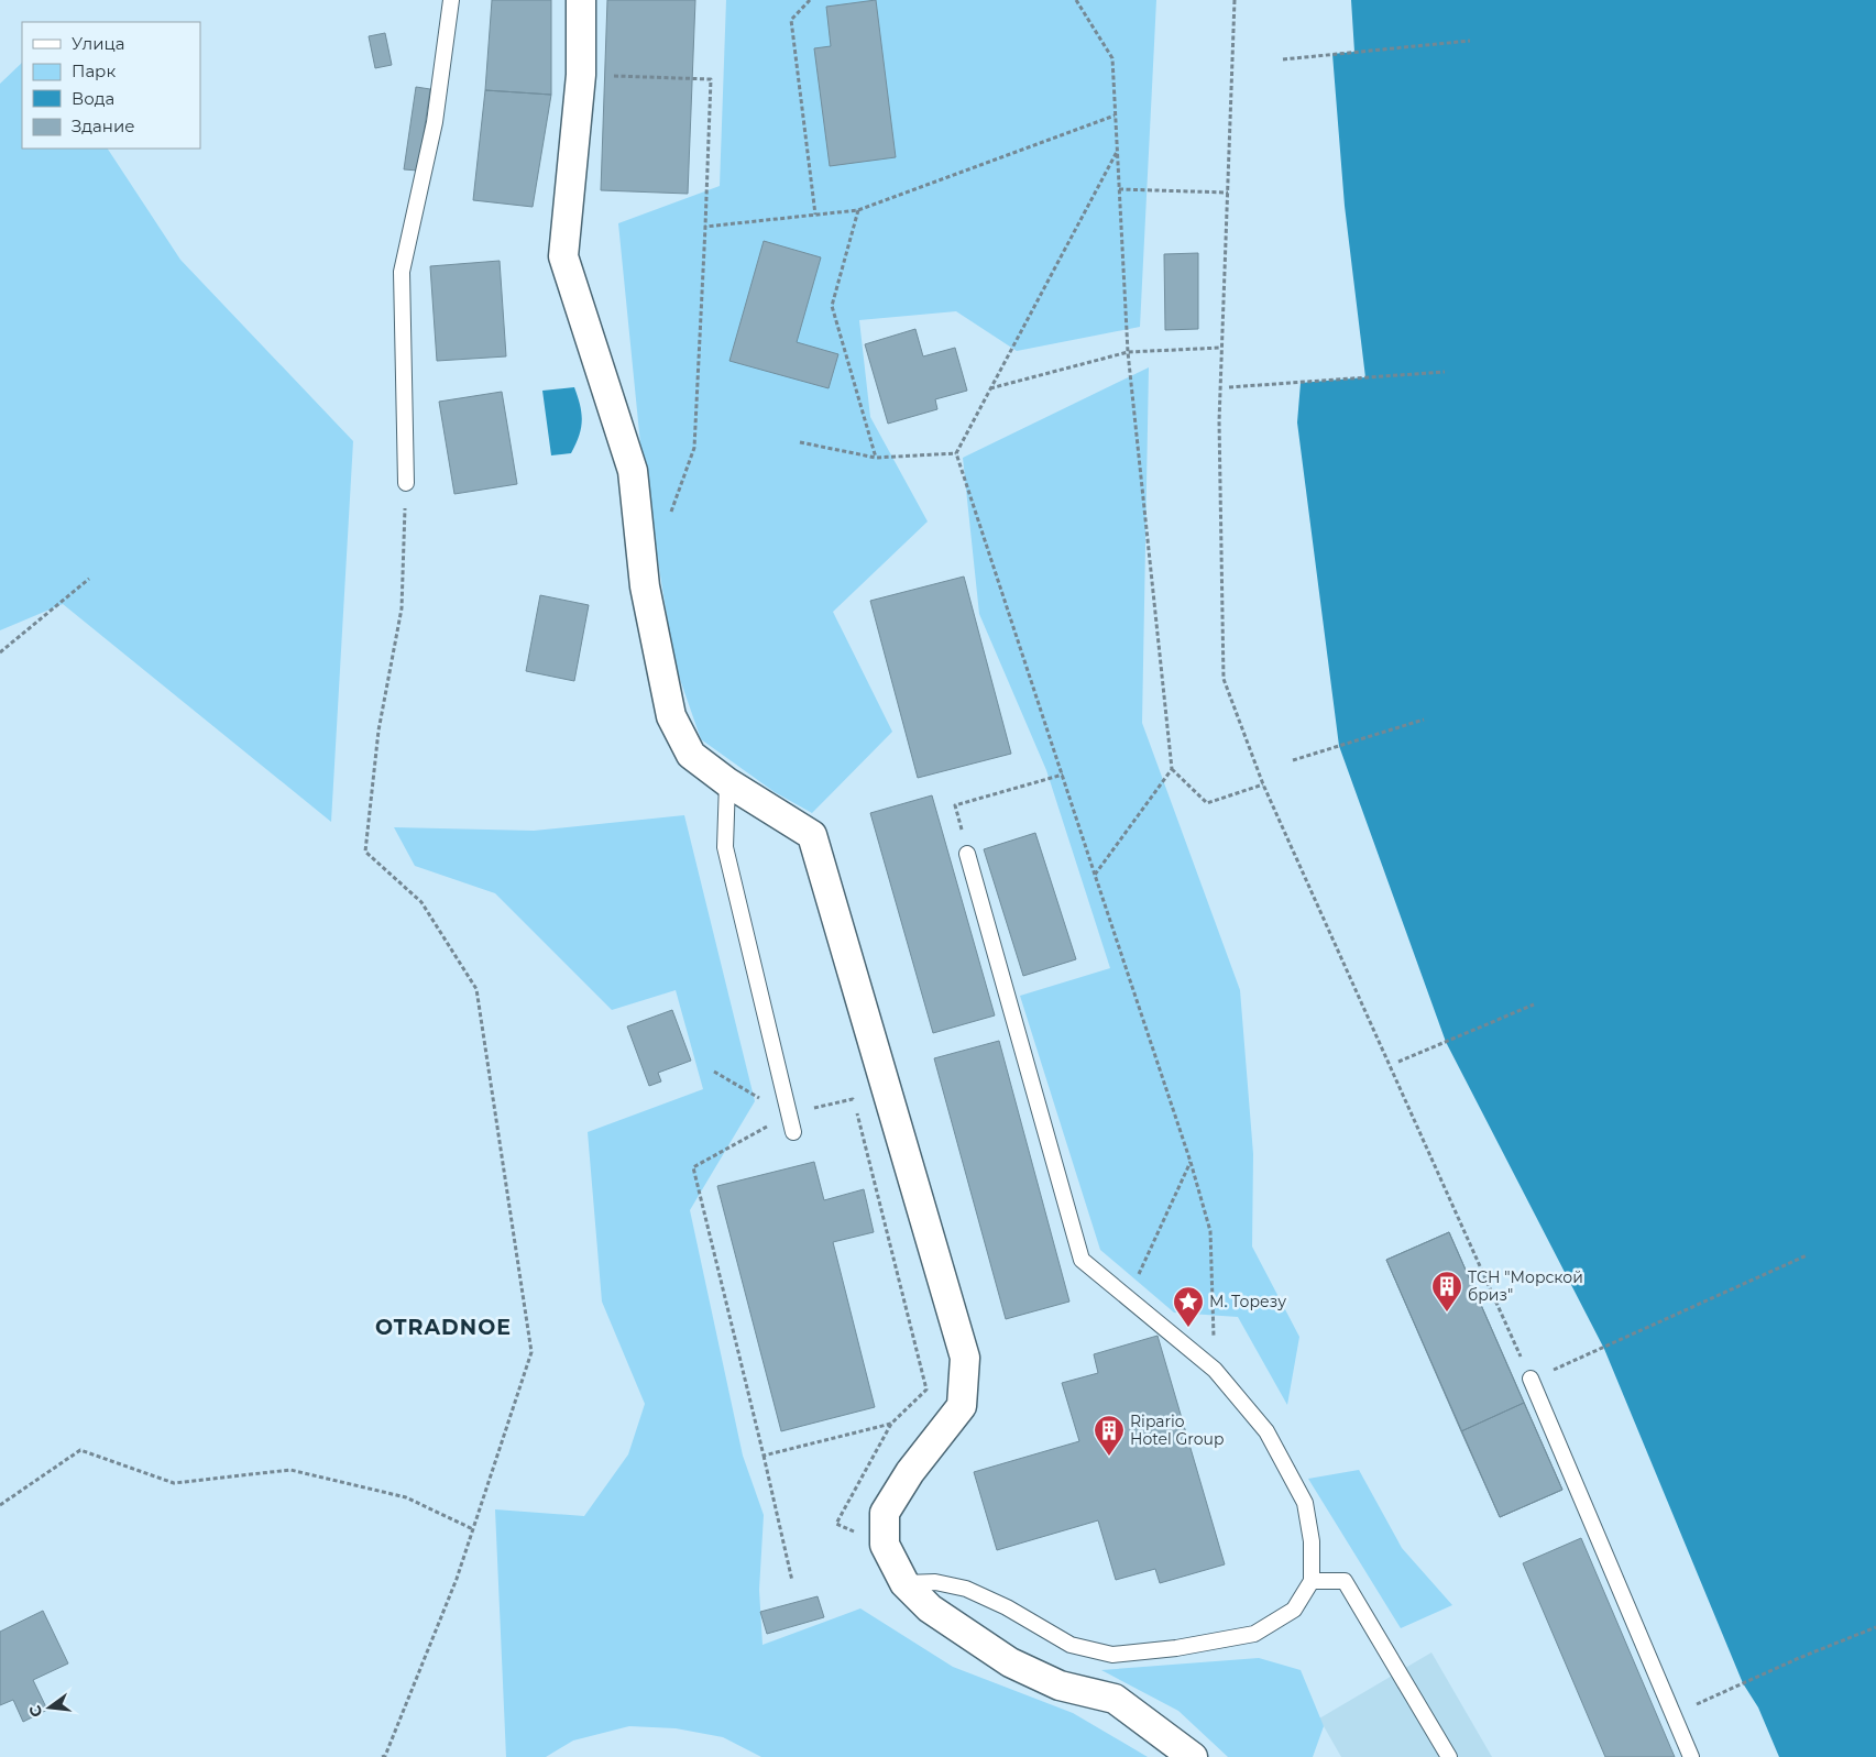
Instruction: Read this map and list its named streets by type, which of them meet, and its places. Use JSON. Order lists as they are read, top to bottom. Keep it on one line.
{"districts":["OTRADNOE"],"places":{"building":["ТСН \"Морской бриз\"","Ripario Hotel Group"],"place":["М. Торезу"]},"legend":["Улица","Парк","Вода","Здание"],"north":"left"}
